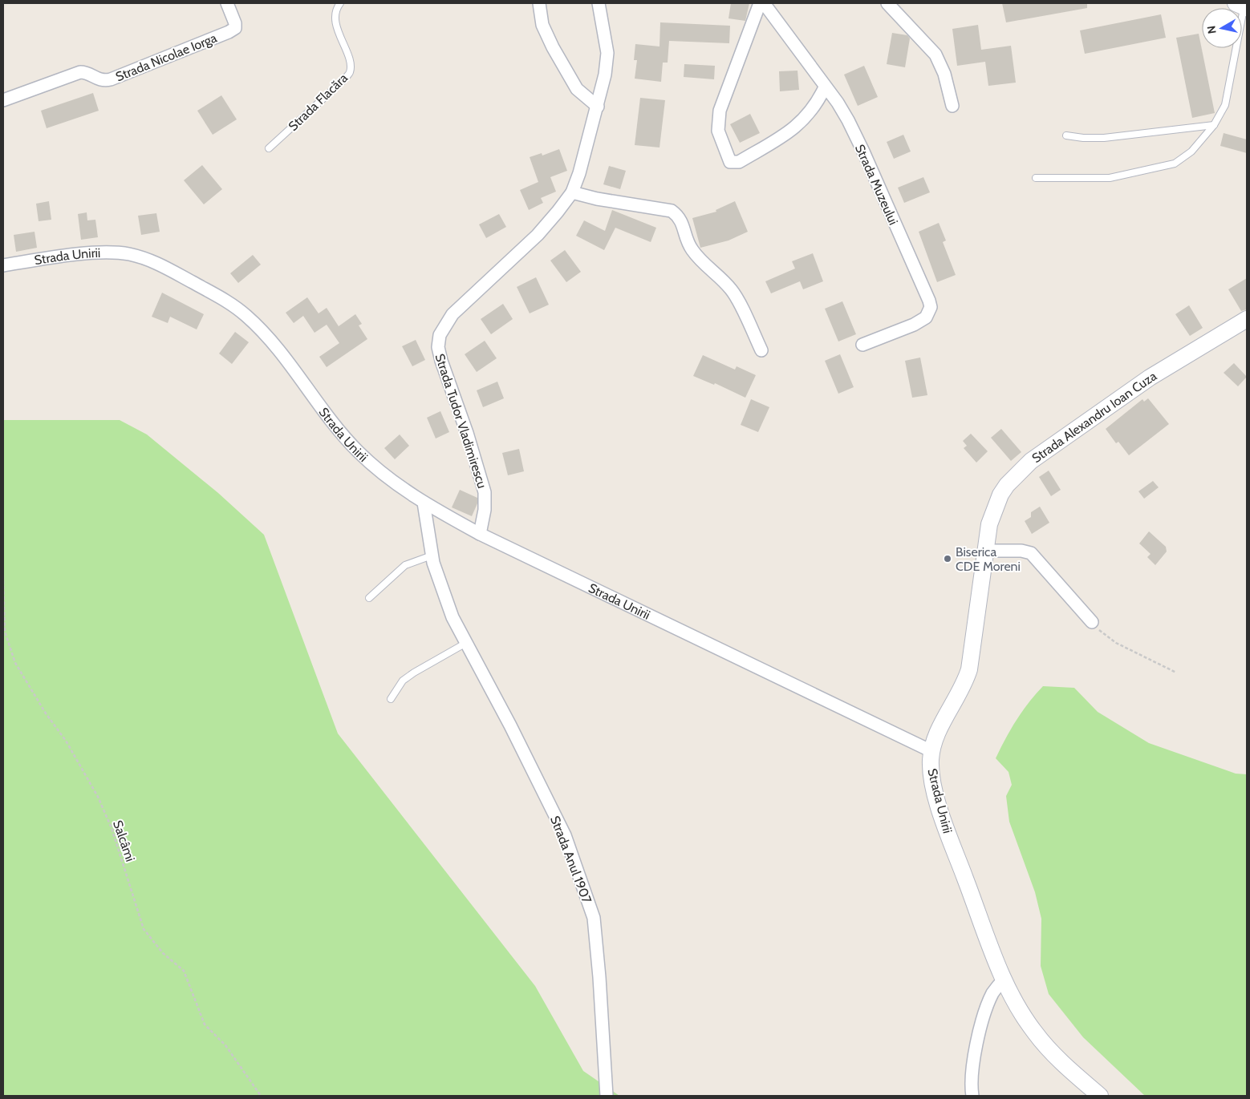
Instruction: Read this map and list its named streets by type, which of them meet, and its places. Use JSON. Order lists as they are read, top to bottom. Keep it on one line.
{"streets":{"main road":["Strada Unirii","Strada Alexandru Ioan Cuza"],"street":["Strada Nicolae Iorga","Strada Muzeului","Strada Tudor Vladimirescu","Strada Anul 1907"],"lane":["Strada Flacăra"],"path":["Salcâmi"]},"crossings":[["Strada Unirii","Strada Alexandru Ioan Cuza"],["Strada Unirii","Strada Tudor Vladimirescu"],["Strada Unirii","Strada Anul 1907"]],"places":["Biserica CDE Moreni"],"north":"left"}
